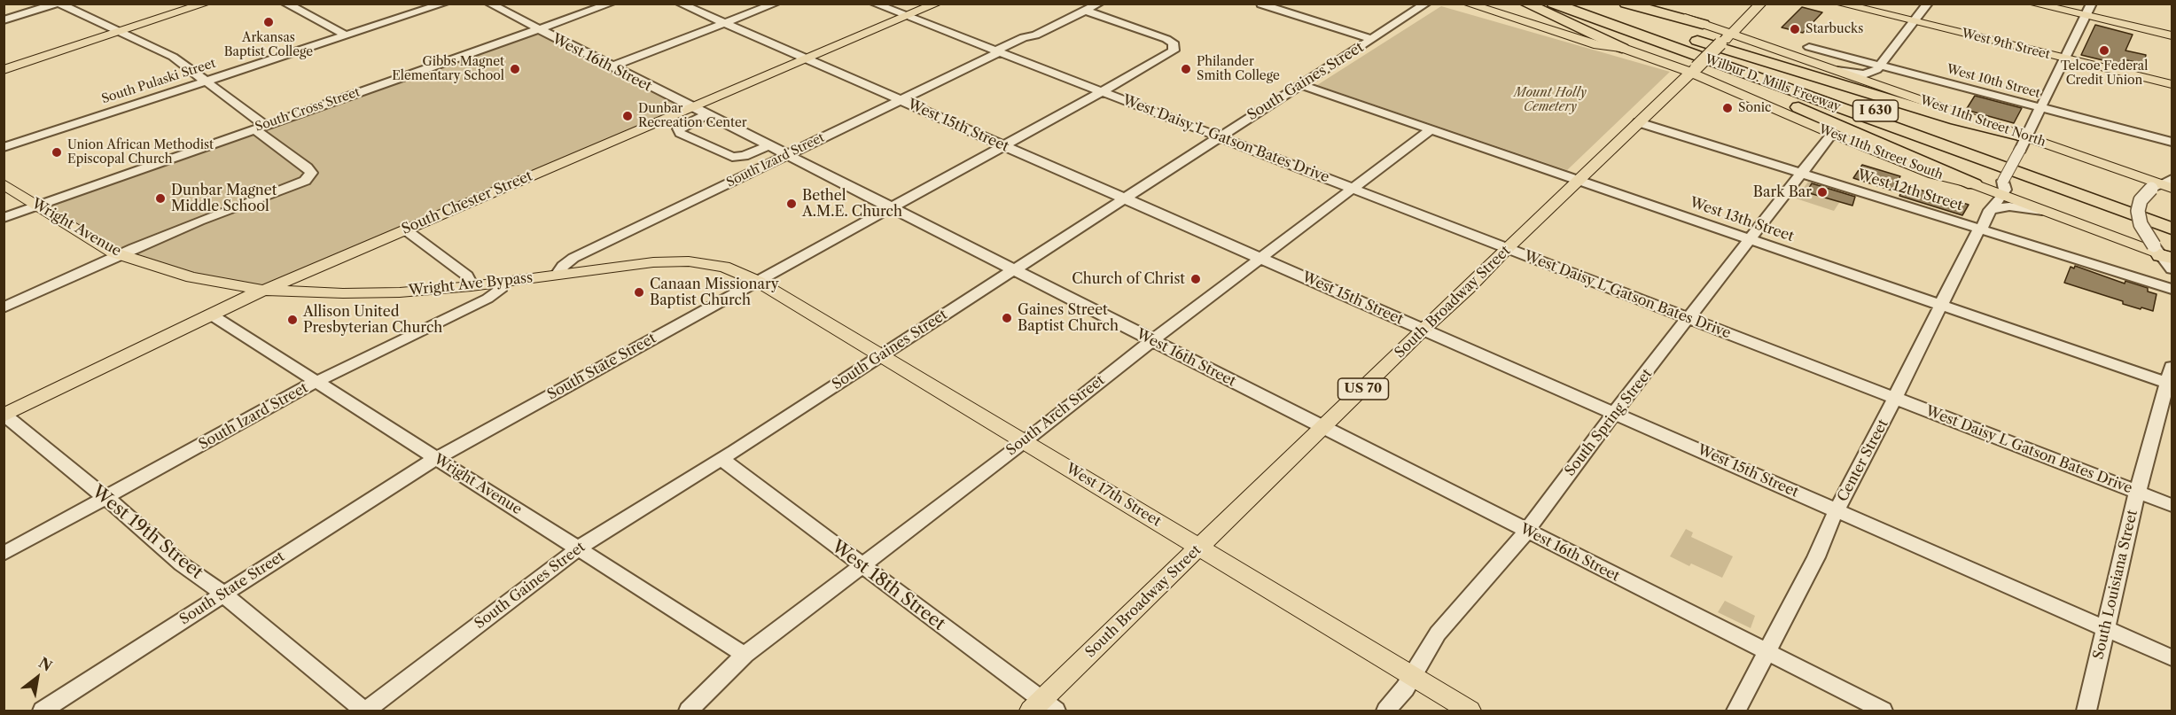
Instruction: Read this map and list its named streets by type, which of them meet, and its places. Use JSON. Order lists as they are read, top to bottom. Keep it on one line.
{"streets":{"highway":["Wilbur D. Mills Freeway","I 630"],"main road":["West 9th Street","West 11th Street North","West 11th Street South","South Chester Street","Wright Avenue","Wright Ave Bypass","South Broadway Street","US 70","West 17th Street"],"street":["West 16th Street","South Pulaski Street","South Gaines Street","West 10th Street","South Cross Street","West 15th Street","West Daisy L Gatson Bates Drive","South Izard Street","West 12th Street","West 13th Street","South State Street","South Arch Street","South Spring Street","Center Street","West 19th Street","South Louisiana Street","West 18th Street"]},"crossings":[["West 16th Street","South Gaines Street"],["West 16th Street","South Cross Street"],["West 16th Street","South Izard Street"],["West 16th Street","South Chester Street"],["West 16th Street","South Broadway Street"],["West 16th Street","South State Street"],["West 16th Street","South Arch Street"],["West 16th Street","South Spring Street"],["West 16th Street","Center Street"],["South Gaines Street","West 15th Street"],["South Gaines Street","West Daisy L Gatson Bates Drive"],["South Gaines Street","West 13th Street"],["South Gaines Street","Wright Avenue"],["South Gaines Street","West 17th Street"],["South Gaines Street","West 19th Street"],["South Gaines Street","West 18th Street"],["South Cross Street","Wright Avenue"],["West 11th Street North","South Broadway Street"],["West 15th Street","South Izard Street"],["West 15th Street","South Chester Street"],["West 15th Street","South Broadway Street"],["West 15th Street","South State Street"],["West 15th Street","South Arch Street"],["West 15th Street","South Spring Street"],["West 15th Street","Center Street"],["West 15th Street","South Louisiana Street"],["West Daisy L Gatson Bates Drive","South Izard Street"],["West Daisy L Gatson Bates Drive","South Chester Street"],["West Daisy L Gatson Bates Drive","South Broadway Street"],["West Daisy L Gatson Bates Drive","South State Street"],["West Daisy L Gatson Bates Drive","South Arch Street"],["West Daisy L Gatson Bates Drive","South Spring Street"],["West Daisy L Gatson Bates Drive","Center Street"],["West Daisy L Gatson Bates Drive","South Louisiana Street"],["West 11th Street South","South Broadway Street"],["West 11th Street South","South Spring Street"],["West 11th Street South","Center Street"],["South Izard Street","Wright Avenue"],["South Izard Street","Wright Ave Bypass"],["South Izard Street","South State Street"],["South Izard Street","West 19th Street"],["West 12th Street","South Broadway Street"],["West 12th Street","South Spring Street"],["West 12th Street","Center Street"],["South Chester Street","Wright Avenue"],["South Chester Street","Wright Ave Bypass"],["South Chester Street","West 19th Street"],["West 13th Street","South Broadway Street"],["West 13th Street","South Arch Street"],["West 13th Street","South Spring Street"],["West 13th Street","Center Street"],["West 13th Street","South Louisiana Street"],["Wright Avenue","Wright Ave Bypass"],["Wright Avenue","South State Street"],["Wright Avenue","South Arch Street"],["Wright Ave Bypass","South State Street"],["Wright Ave Bypass","West 17th Street"],["South Broadway Street","West 17th Street"],["South Broadway Street","West 18th Street"],["South State Street","West 17th Street"],["South State Street","West 19th Street"],["South Arch Street","West 17th Street"],["South Arch Street","West 18th Street"],["South Spring Street","West 17th Street"]],"parks":["Mount Holly Cemetery"],"places":["Arkansas Baptist College","Starbucks","Telcoe Federal Credit Union","Gibbs Magnet Elementary School","Philander Smith College","Sonic","Dunbar Recreation Center","Union African Methodist Episcopal Church","Bark Bar","Dunbar Magnet Middle School","Bethel A.M.E. Church","Church of Christ","Canaan Missionary Baptist Church","Gaines Street Baptist Church","Allison United Presbyterian Church"],"north":"top right"}
